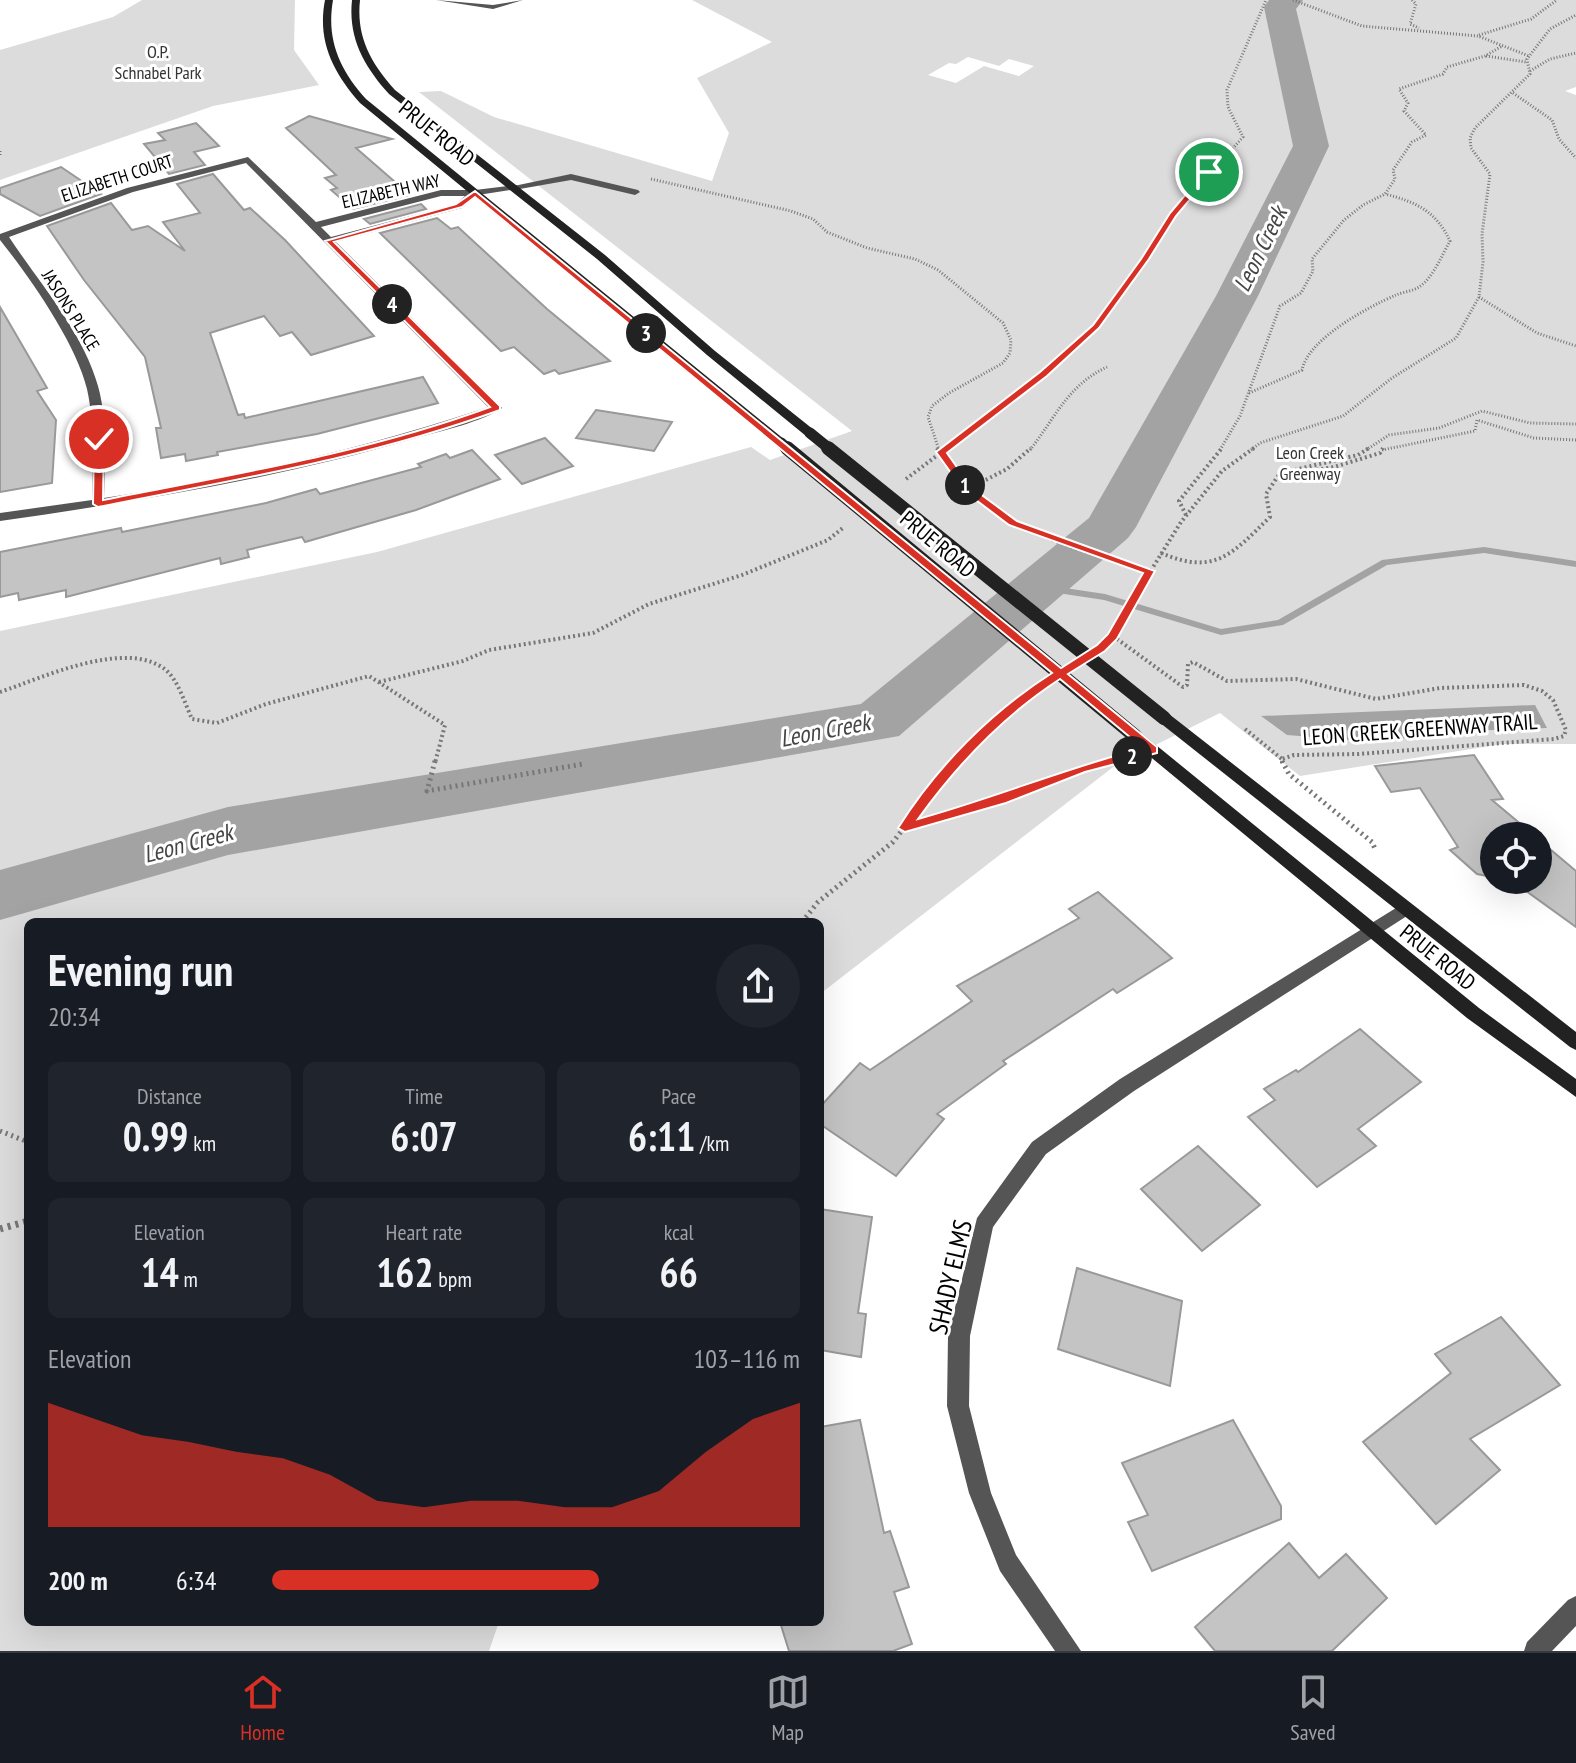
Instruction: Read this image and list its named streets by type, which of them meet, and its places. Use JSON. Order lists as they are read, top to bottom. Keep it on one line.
{"streets":{"main road":["PRUE ROAD"],"street":["ELIZABETH COURT","ELIZABETH WAY","JASONS PLACE","SHADY ELMS"],"path":["LEON CREEK GREENWAY TRAIL"]},"crossings":[["PRUE ROAD","ELIZABETH WAY"],["PRUE ROAD","SHADY ELMS"],["ELIZABETH COURT","ELIZABETH WAY"],["ELIZABETH COURT","JASONS PLACE"],["ELIZABETH WAY","JASONS PLACE"]],"water":["Leon Creek"],"parks":["O.P. Schnabel Park","Leon Creek Greenway"],"page":{"pins":["4","3","1","2"],"heading":["Evening run","20:34"],"stats":[["Distance","0.99 km"],["Time","6:07"],["Pace","6:11 /km"],["Elevation","14 m"],["Heart rate","162 bpm"],["kcal","66"]],"chart":["Elevation","103–116 m"],"list":[{"name":"200 m","note":"6:34"}],"tabs":["Home","Map","Saved"]}}
